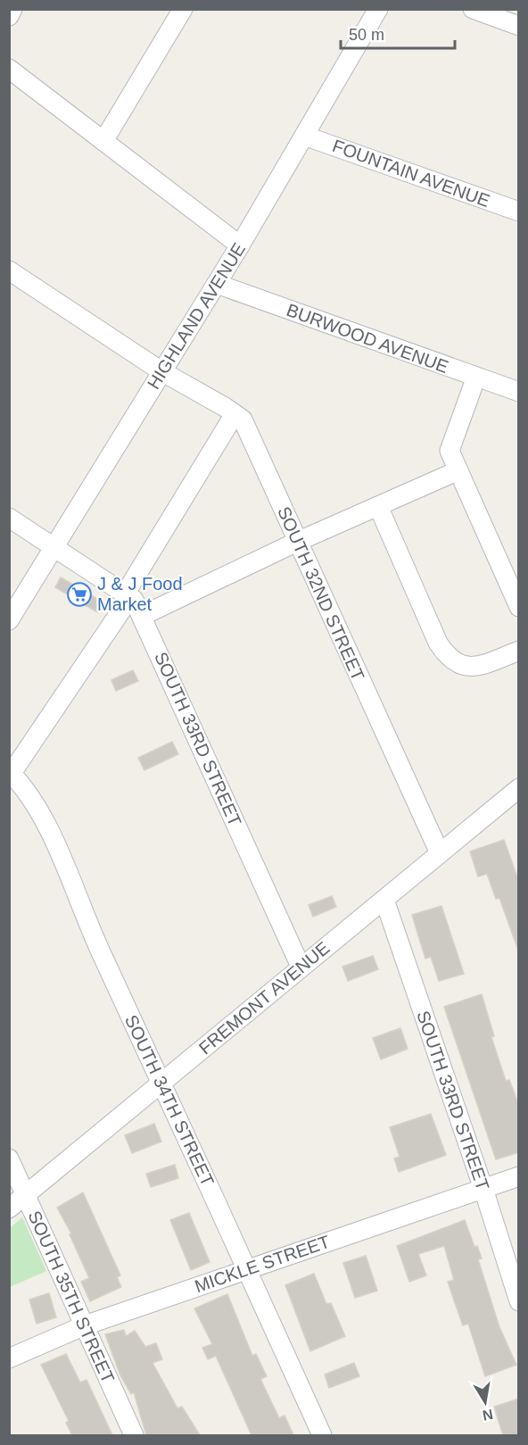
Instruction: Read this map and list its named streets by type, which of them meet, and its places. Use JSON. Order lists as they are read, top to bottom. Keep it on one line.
{"streets":{"street":["FOUNTAIN AVENUE","HIGHLAND AVENUE","BURWOOD AVENUE","SOUTH 32ND STREET","SOUTH 33RD STREET","FREMONT AVENUE","SOUTH 34TH STREET","MICKLE STREET","SOUTH 35TH STREET"]},"crossings":[["FOUNTAIN AVENUE","HIGHLAND AVENUE"],["HIGHLAND AVENUE","BURWOOD AVENUE"],["HIGHLAND AVENUE","SOUTH 32ND STREET"],["HIGHLAND AVENUE","SOUTH 33RD STREET"],["SOUTH 32ND STREET","FREMONT AVENUE"],["SOUTH 33RD STREET","FREMONT AVENUE"],["SOUTH 33RD STREET","MICKLE STREET"],["FREMONT AVENUE","SOUTH 34TH STREET"],["FREMONT AVENUE","SOUTH 35TH STREET"],["SOUTH 34TH STREET","MICKLE STREET"],["MICKLE STREET","SOUTH 35TH STREET"]],"places":{"supermarket":["J & J Food Market"]},"scale_bar":"50 m","north":"bottom"}
